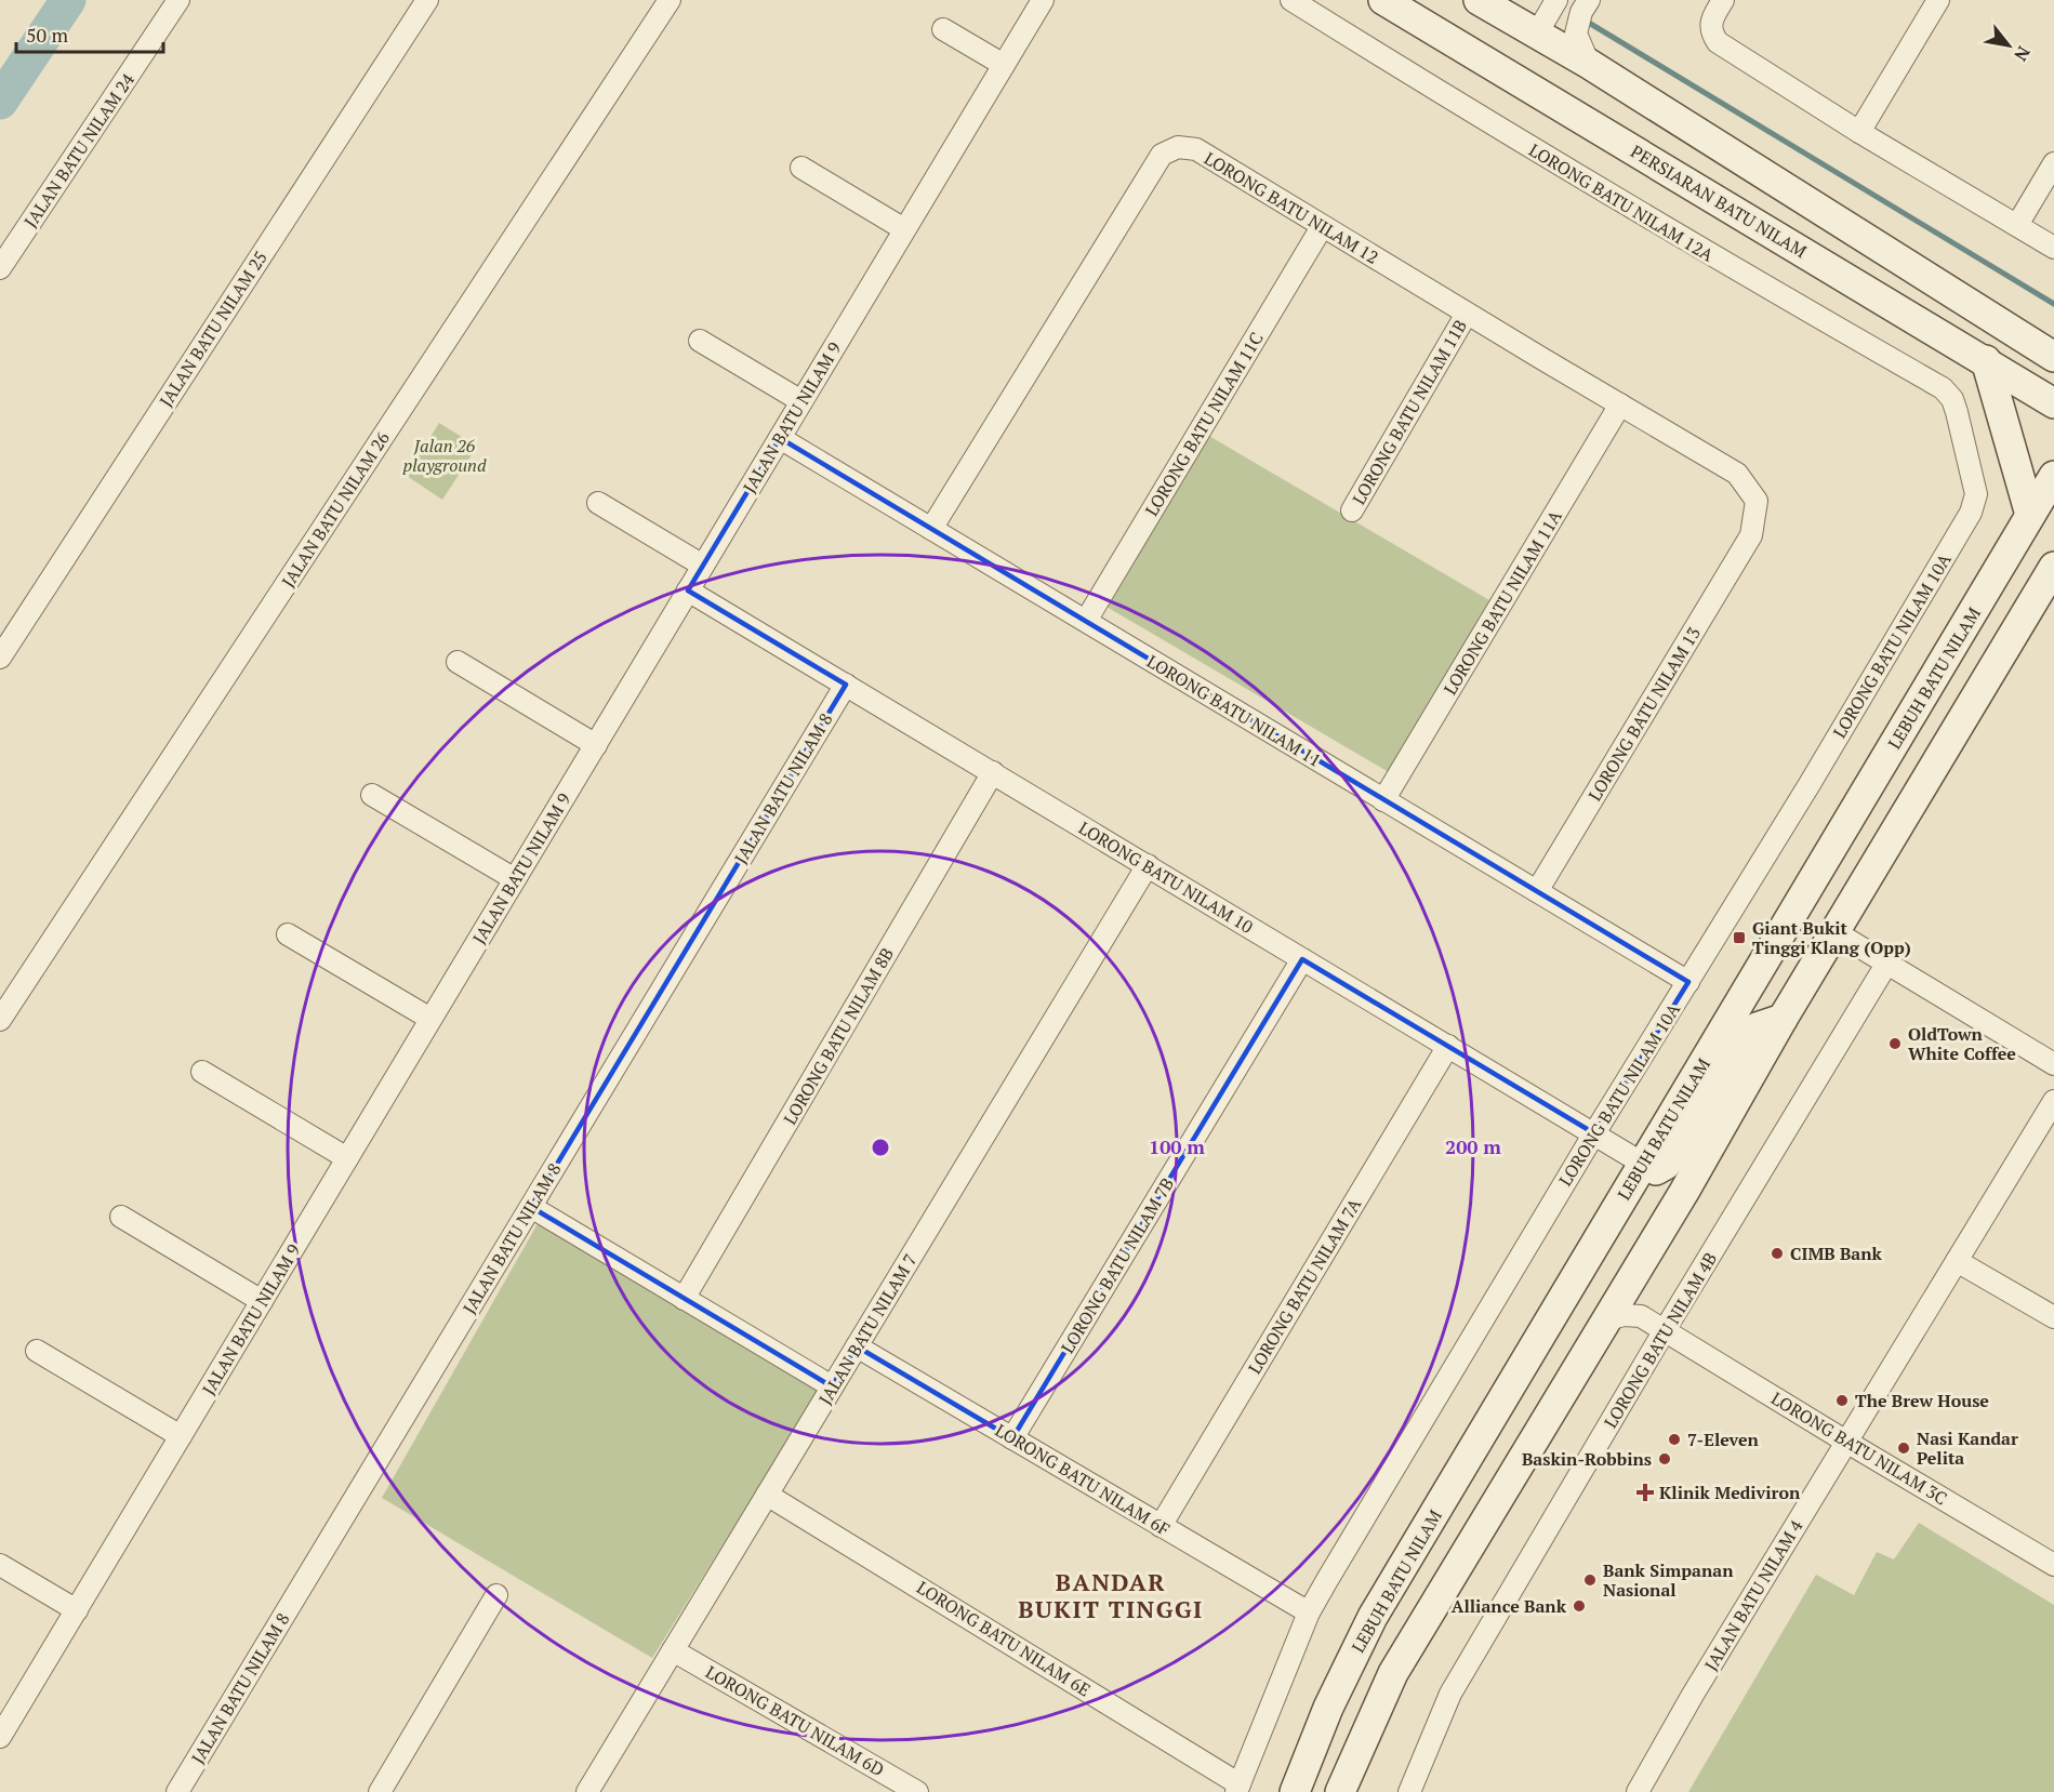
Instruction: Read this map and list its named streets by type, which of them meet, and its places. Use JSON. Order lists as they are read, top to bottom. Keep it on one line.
{"streets":{"main road":["PERSIARAN BATU NILAM","LEBUH BATU NILAM"],"street":["JALAN BATU NILAM 24","LORONG BATU NILAM 12A","LORONG BATU NILAM 12","JALAN BATU NILAM 25","LORONG BATU NILAM 11B","JALAN BATU NILAM 9","LORONG BATU NILAM 11C","JALAN BATU NILAM 26","LORONG BATU NILAM 11A","LORONG BATU NILAM 10A","LORONG BATU NILAM 11","LORONG BATU NILAM 13","JALAN BATU NILAM 8","LORONG BATU NILAM 10","LORONG BATU NILAM 8B","LORONG BATU NILAM 7B","LORONG BATU NILAM 7A","JALAN BATU NILAM 7","LORONG BATU NILAM 4B","LORONG BATU NILAM 3C","LORONG BATU NILAM 6F","JALAN BATU NILAM 4","LORONG BATU NILAM 6E","LORONG BATU NILAM 6D"]},"crossings":[["LORONG BATU NILAM 12A","LORONG BATU NILAM 10A"],["LORONG BATU NILAM 12","LORONG BATU NILAM 11B"],["LORONG BATU NILAM 12","LORONG BATU NILAM 11C"],["LORONG BATU NILAM 12","LORONG BATU NILAM 11A"],["LORONG BATU NILAM 12","LORONG BATU NILAM 11"],["LORONG BATU NILAM 12","LORONG BATU NILAM 13"],["JALAN BATU NILAM 9","LORONG BATU NILAM 11"],["JALAN BATU NILAM 9","LORONG BATU NILAM 10"],["LORONG BATU NILAM 11C","LORONG BATU NILAM 11"],["LORONG BATU NILAM 11A","LORONG BATU NILAM 11"],["LORONG BATU NILAM 10A","LORONG BATU NILAM 11"],["LORONG BATU NILAM 10A","LORONG BATU NILAM 10"],["LORONG BATU NILAM 10A","LORONG BATU NILAM 6F"],["LORONG BATU NILAM 10A","LORONG BATU NILAM 6E"],["LEBUH BATU NILAM","LORONG BATU NILAM 10"],["LORONG BATU NILAM 11","LORONG BATU NILAM 13"],["JALAN BATU NILAM 8","LORONG BATU NILAM 10"],["LORONG BATU NILAM 10","LORONG BATU NILAM 8B"],["LORONG BATU NILAM 10","LORONG BATU NILAM 7B"],["LORONG BATU NILAM 10","LORONG BATU NILAM 7A"],["LORONG BATU NILAM 10","JALAN BATU NILAM 7"],["LORONG BATU NILAM 7B","LORONG BATU NILAM 6F"],["LORONG BATU NILAM 7A","LORONG BATU NILAM 6F"],["JALAN BATU NILAM 7","LORONG BATU NILAM 6F"],["JALAN BATU NILAM 7","LORONG BATU NILAM 6E"],["JALAN BATU NILAM 7","LORONG BATU NILAM 6D"],["LORONG BATU NILAM 4B","LORONG BATU NILAM 3C"],["LORONG BATU NILAM 3C","JALAN BATU NILAM 4"]],"districts":["BANDAR BUKIT TINGGI"],"parks":["Jalan 26 playground"],"places":{"transit":["Giant Bukit Tinggi Klang (Opp)"],"other":["OldTown White Coffee","CIMB Bank","The Brew House","7-Eleven","Nasi Kandar Pelita","Baskin-Robbins","Bank Simpanan Nasional","Alliance Bank"],"health":["Klinik Mediviron"]},"scale_bar":"50 m","north":"bottom right","rings":["100 m","200 m"]}
